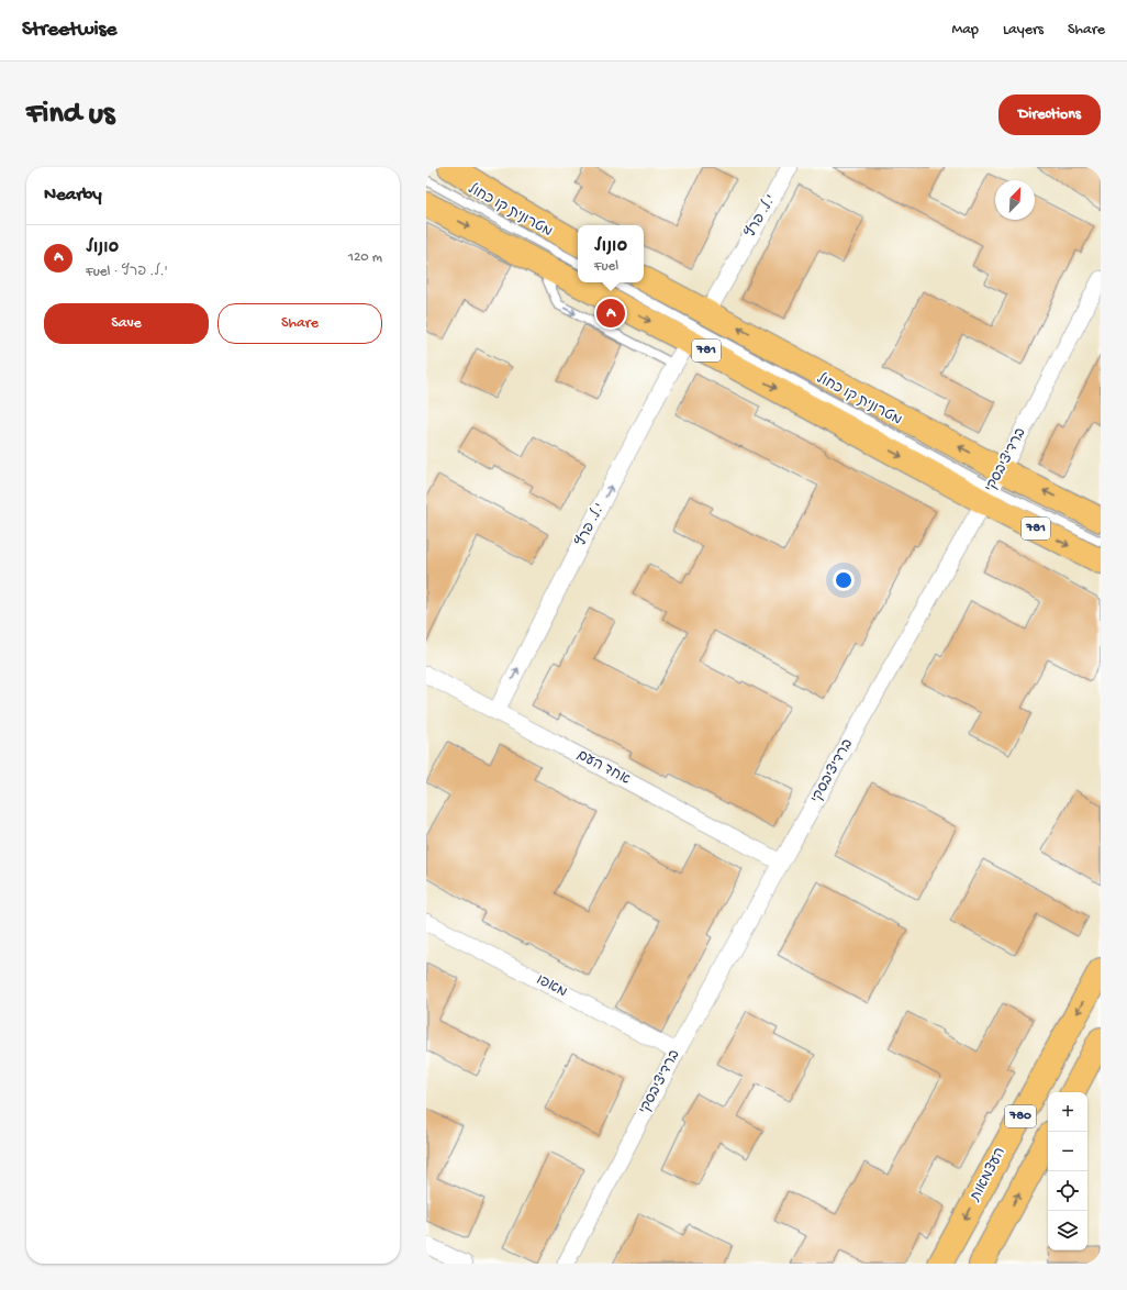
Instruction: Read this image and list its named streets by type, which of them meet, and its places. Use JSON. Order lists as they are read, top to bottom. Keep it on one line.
{"streets":{"main road":["781","780","העצמאות"],"street":["י.ל. פרץ","ברדיצ'בסקי","אחד העם","מאפו"],"lane":["מטרונית קו כחול"]},"crossings":[["מטרונית קו כחול","781"],["מטרונית קו כחול","ברדיצ'בסקי"],["י.ל. פרץ","781"],["י.ל. פרץ","אחד העם"],["781","ברדיצ'בסקי"],["ברדיצ'בסקי","אחד העם"],["ברדיצ'בסקי","מאפו"]],"one_way":["י.ל. פרץ"],"north":"top right","page":{"header":"Streetwise","nav":["Map","Layers","Share"],"buttons":["Directions",["Save","Share"]],"title":"Find us","heading":"Nearby","list":[{"mark":"A","name":"סונול","note":"Fuel · י.ל. פרץ","value":"120 m"}],"popup":["סונול","Fuel"],"pins":"A","map_buttons":["+","−"]}}
